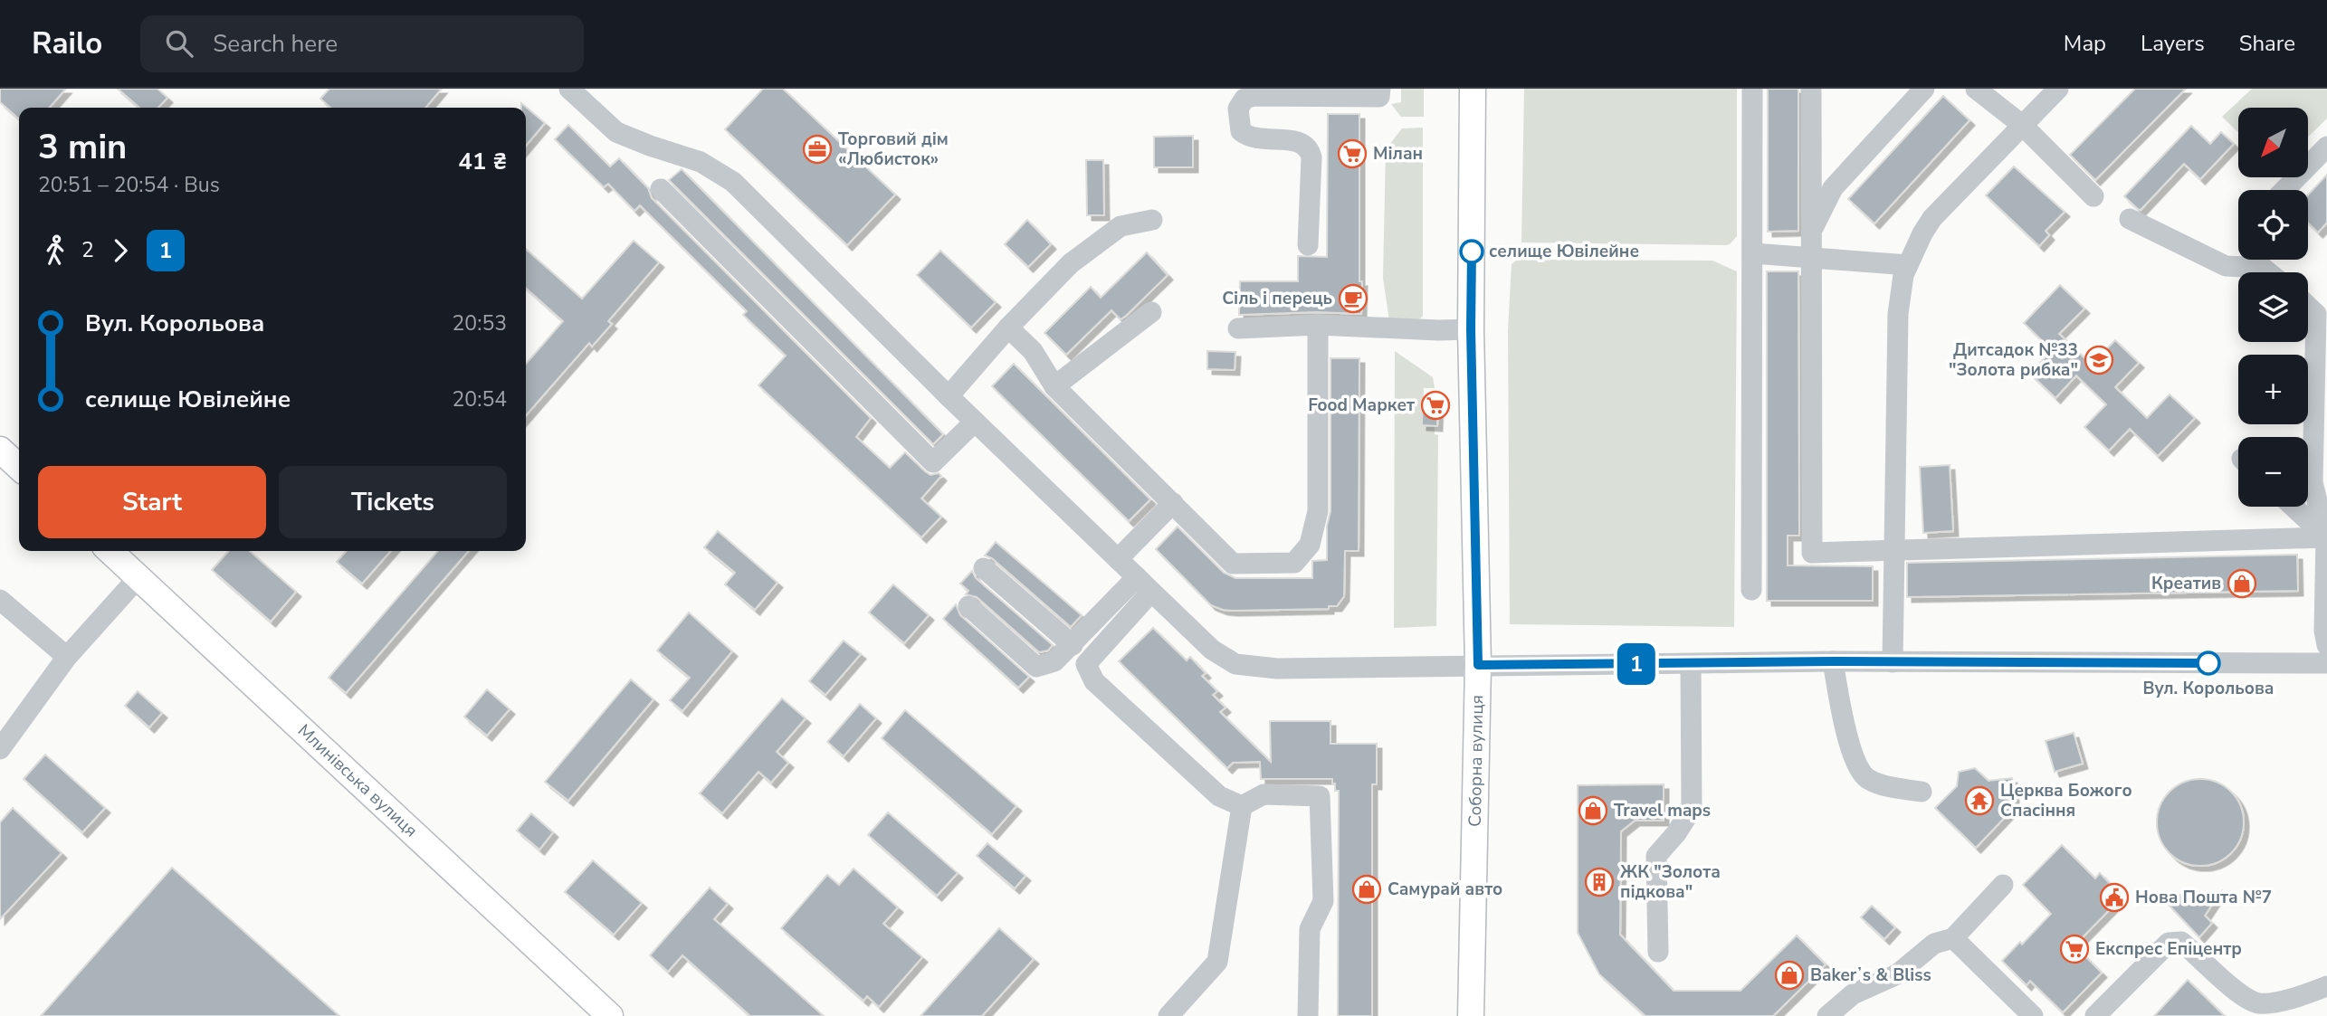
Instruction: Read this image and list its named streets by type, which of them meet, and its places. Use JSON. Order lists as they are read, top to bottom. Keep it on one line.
{"streets":{"main road":["Соборна вулиця","Млинівська вулиця"]},"places":{"office":["Торговий дім «Любисток»"],"supermarket":["Мілан","Food Маркет","Експрес Епіцентр"],"other":["селище Ювілейне","Вул. Корольова"],"cafe":["Сіль і перець"],"school or university":["Дитсадок №33 \"Золота рибка\""],"shop":["Креатив","Travel maps","Самурай авто","Bakerʼs & Bliss"],"temple":["Церква Божого Спасіння"],"building":["ЖК \"Золота підкова\""],"public building":["Нова Пошта №7"]},"lines":["bus line 1"],"north":"bottom left","page":{"header":"Railo","search":"Search here","nav":["Map","Layers","Share"],"on_map":"1","map_buttons":["+","−"],"heading":["3 min","20:51 – 20:54 · Bus","41 ₴"],"legs":["2","1"],"list":[{"name":"Вул. Корольова","value":"20:53"},{"name":"селище Ювілейне","value":"20:54"}],"buttons":["Start","Tickets"]}}
